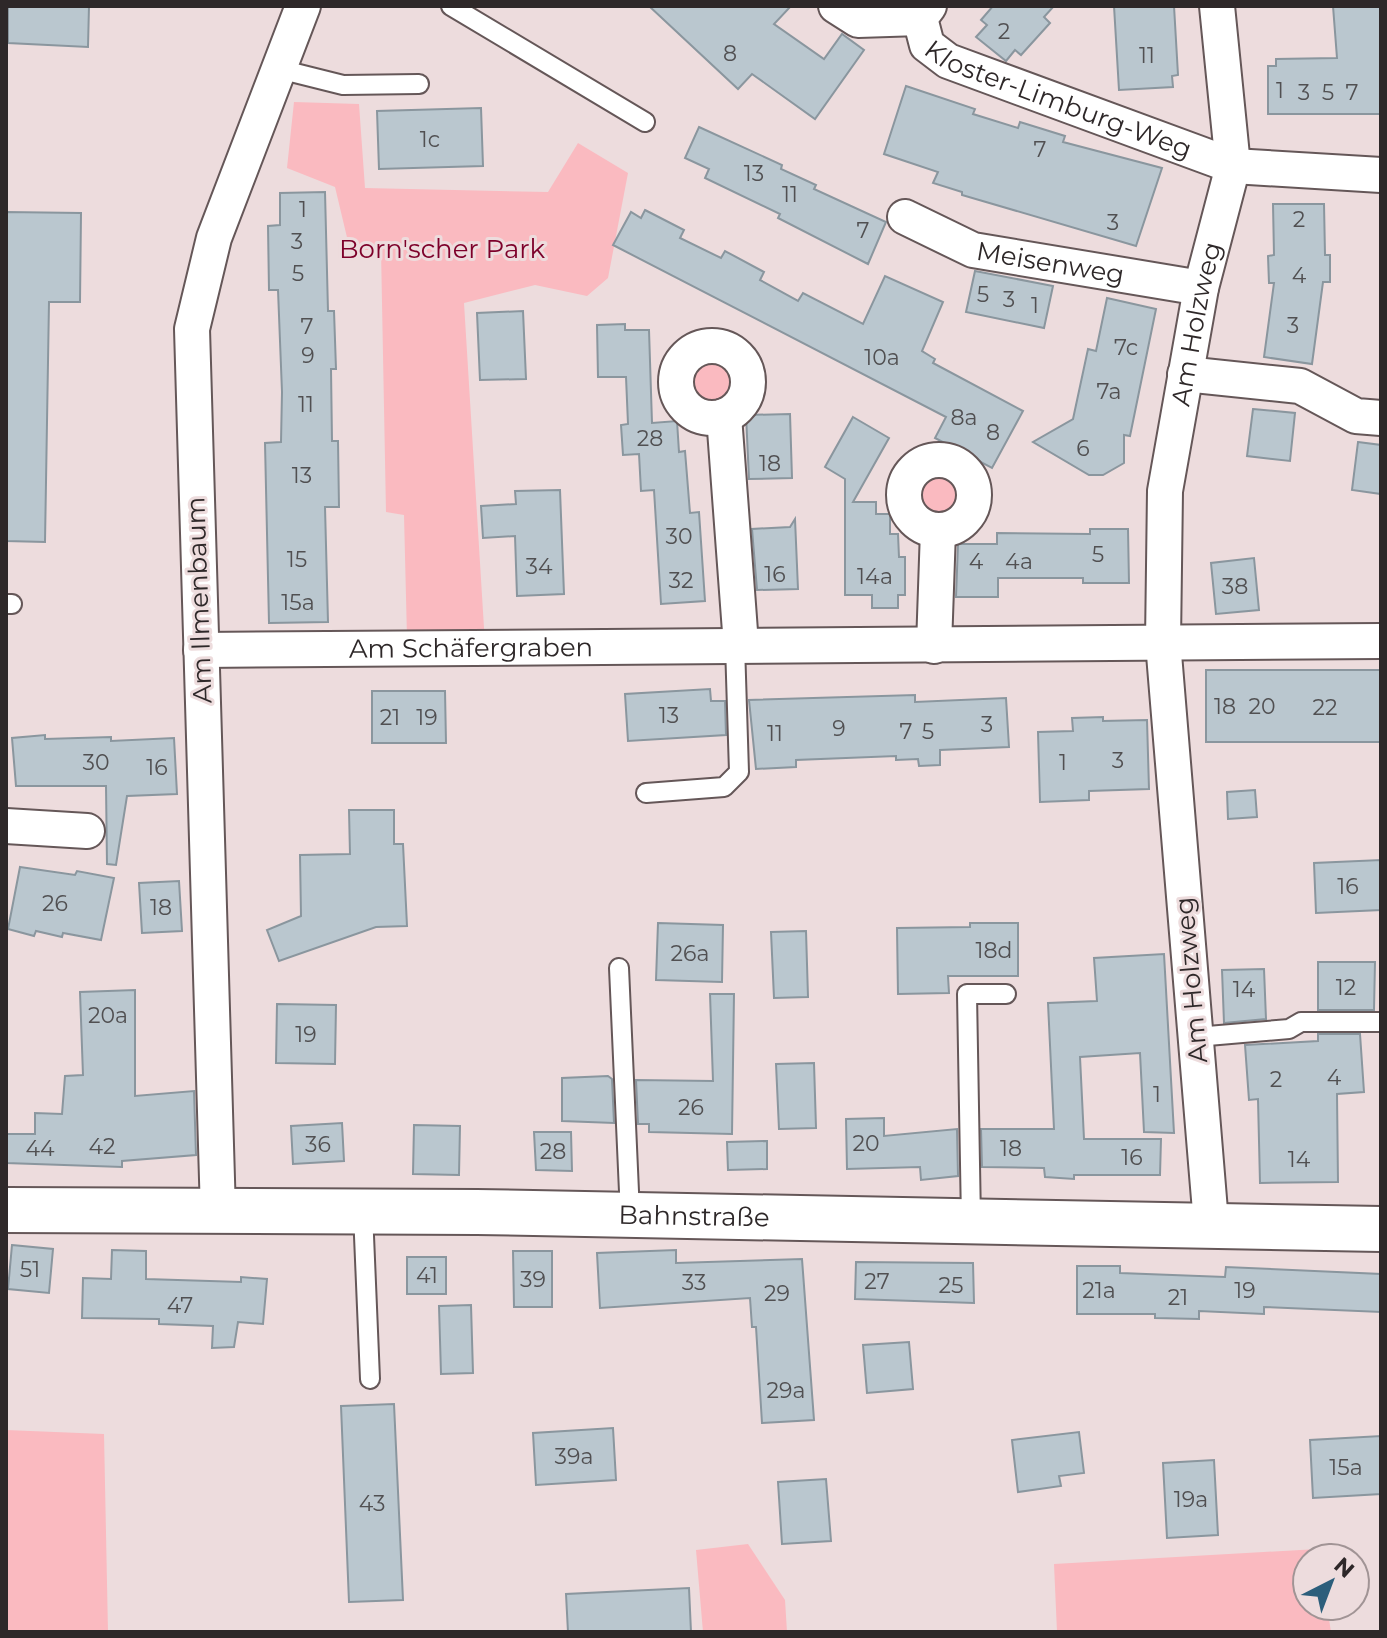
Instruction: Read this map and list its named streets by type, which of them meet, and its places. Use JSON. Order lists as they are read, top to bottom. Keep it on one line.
{"streets":{"street":["Kloster-Limburg-Weg","Meisenweg","Am Holzweg","Am Ilmenbaum","Am Schäfergraben","Bahnstraße"]},"crossings":[["Kloster-Limburg-Weg","Am Holzweg"],["Meisenweg","Am Holzweg"],["Am Holzweg","Am Schäfergraben"],["Am Holzweg","Bahnstraße"],["Am Ilmenbaum","Am Schäfergraben"],["Am Ilmenbaum","Bahnstraße"]],"parks":["Born'scher Park"],"house_numbers":["2","8","11","1","3","5","7","1c","7","13","11","1","2","3","7","3","5","4","5","3","1","3","7","7c","9","10a","7a","11","8a","8","28","6","18","13","30","5","15","4","4a","34","16","14a","32","38","15a","18","20","22","13","21","19","3","9","7","5","11","3","30","1","16","16","26","18","18d","26a","12","14","20a","19","4","2","1","26","20","36","42","44","18","28","16","14","51","41","39","27","33","25","21a","19","29","21","47","29a","39a","15a","19a","43"],"north":"top right"}
